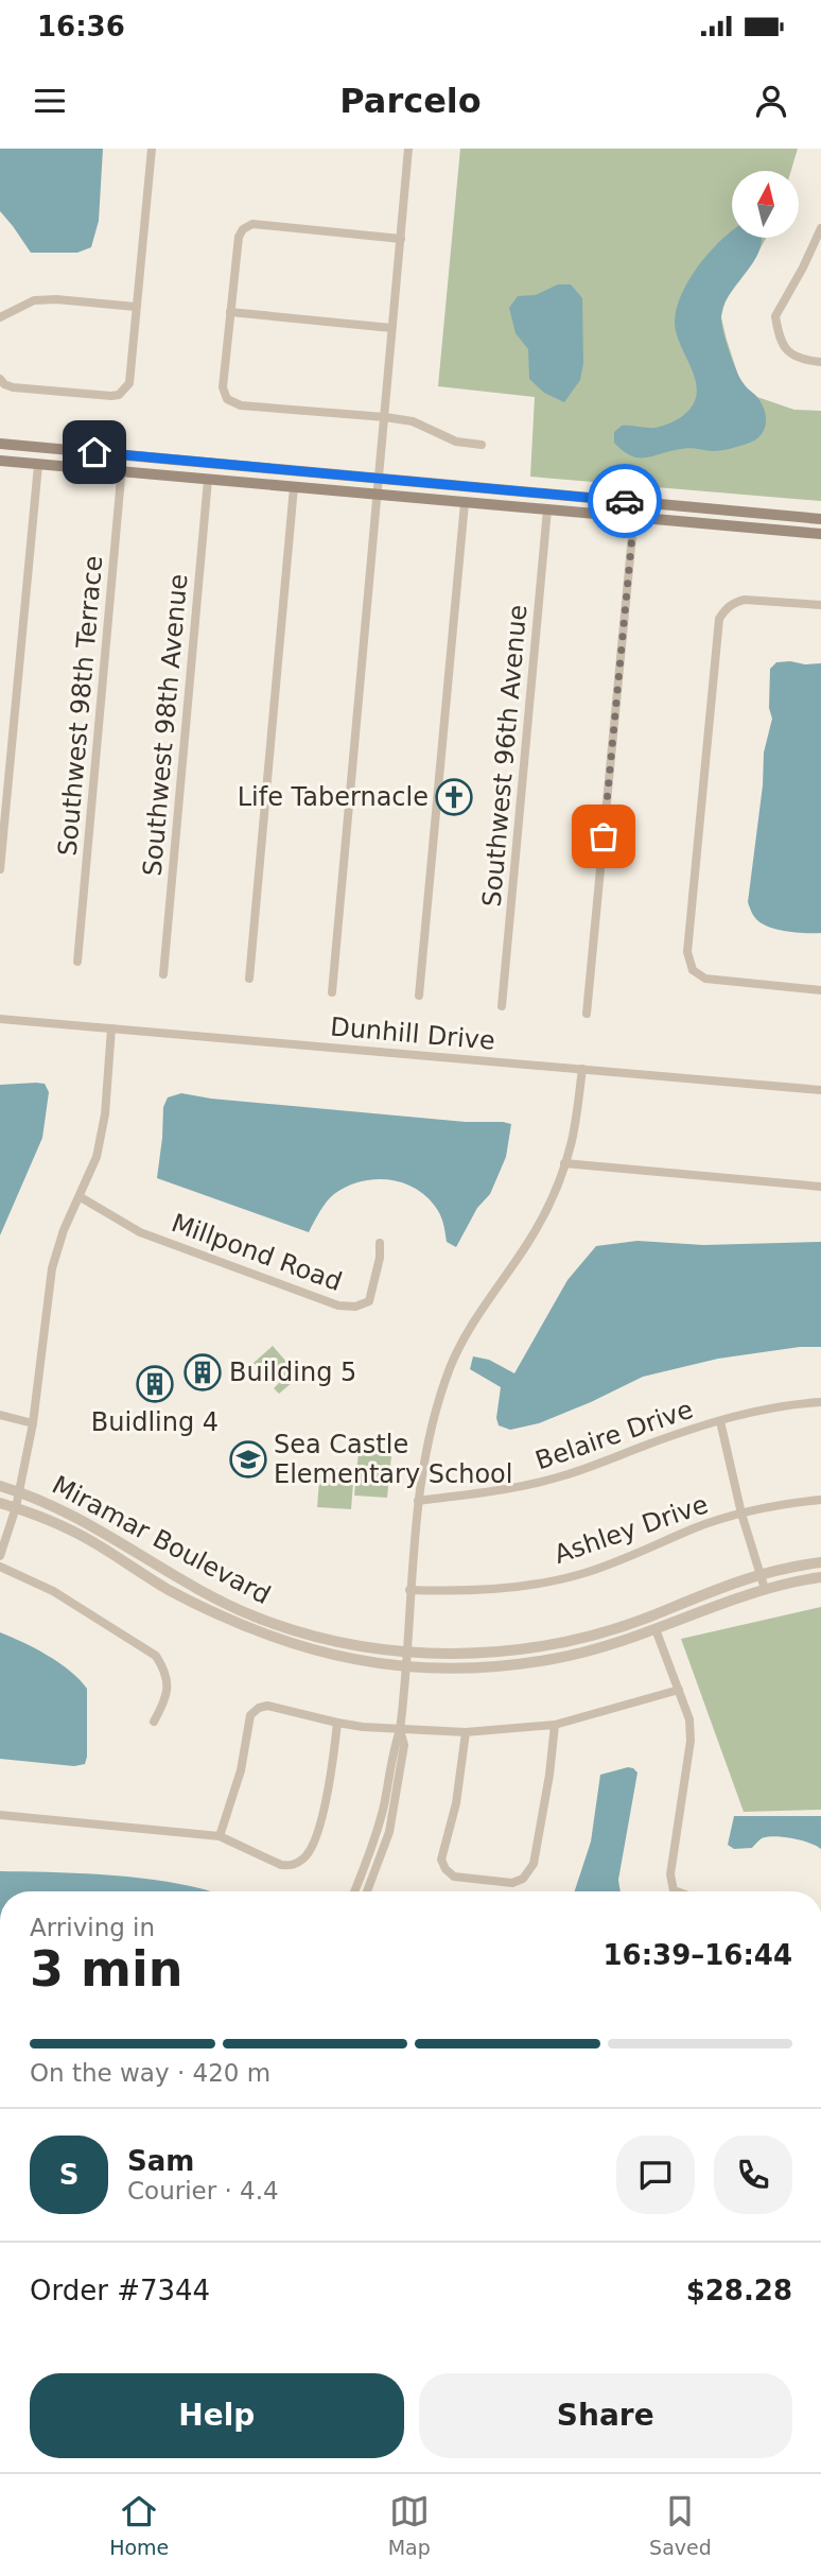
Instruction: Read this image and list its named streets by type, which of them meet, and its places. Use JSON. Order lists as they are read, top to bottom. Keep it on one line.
{"streets":{"street":["Southwest 98th Terrace","Southwest 98th Avenue","Southwest 96th Avenue","Dunhill Drive","Millpond Road","Belaire Drive","Ashley Drive","Miramar Boulevard"]},"places":{"church":["Life Tabernacle"],"building":["Building 5","Buidling 4"],"school or university":["Sea Castle Elementary School"]},"north":"top","page":{"status":"16:36","header":"Parcelo","heading":["3 min","Arriving in","16:39–16:44"],"panel":["Sam","Courier · 4.4","Order #7344","$28.28"],"bar":"On the way · 420 m","round":"S","buttons":["Help","Share"],"tabs":["Home","Map","Saved"]}}
